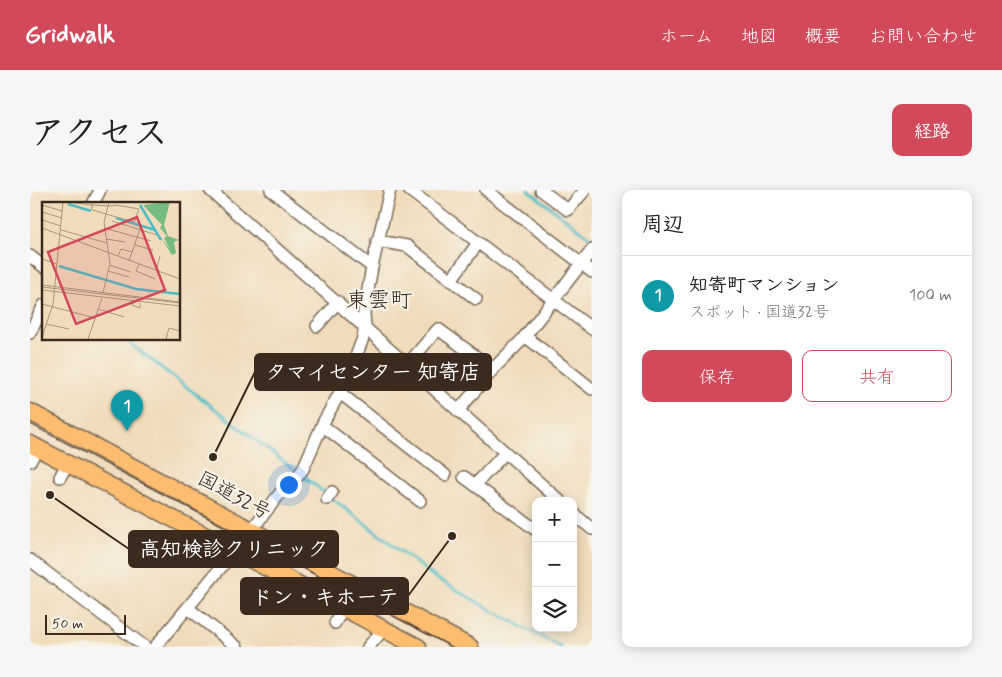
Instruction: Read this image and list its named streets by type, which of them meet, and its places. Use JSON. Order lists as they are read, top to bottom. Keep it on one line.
{"streets":{"highway":["国道32号"]},"districts":["東雲町"],"places":["タマイセンター 知寄店","高知検診クリニック","ドン・キホーテ"],"scale_bar":"50 m","page":{"header":"Gridwalk","nav":["ホーム","地図","概要","お問い合わせ"],"title":"アクセス","buttons":["経路",["保存","共有"]],"heading":"周辺","list":[{"mark":"1","name":"知寄町マンション","note":"スポット · 国道32号","value":"100 m"}],"pins":"1","map_buttons":["+","−"],"scale":"50 m"}}
